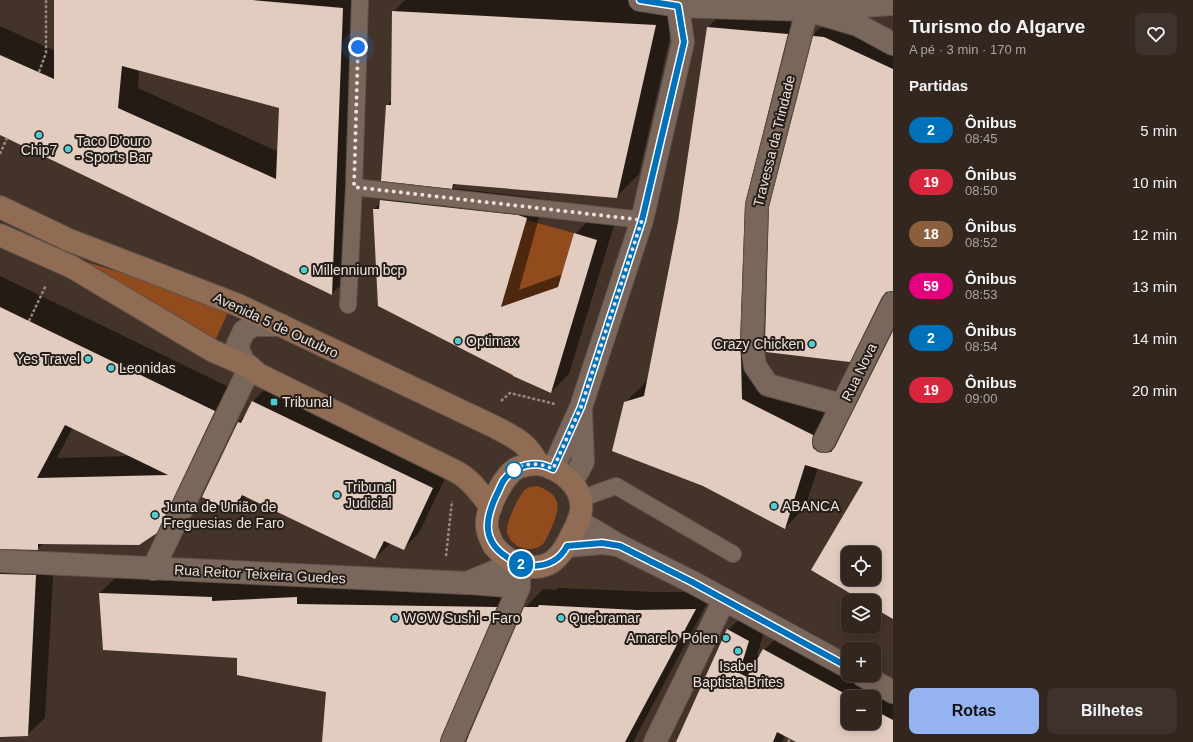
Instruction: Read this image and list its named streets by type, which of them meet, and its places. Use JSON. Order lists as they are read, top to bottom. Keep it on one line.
{"streets":{"main road":["Avenida 5 de Outubro"],"street":["Travessa da Trindade","Rua Nova","Rua Reitor Teixeira Guedes"]},"crossings":[["Travessa da Trindade","Rua Nova"],["Avenida 5 de Outubro","Rua Reitor Teixeira Guedes"]],"places":{"other":["Chip7","Taco D'ouro - Sports Bar","Millennium bcp","Optimax","Crazy Chicken","Yes Travel","Leonidas","Tribunal Judicial","ABANCA","Junta de União de Freguesias de Faro","WOW Sushi - Faro","Quebramar","Amarelo Pólen","Isabel Baptista Brites"],"transit":["Tribunal"]},"lines":["bus line 2"],"page":{"on_map":"2","heading":[["Turismo do Algarve","A pé · 3 min · 170 m"],"Partidas"],"list":[{"mark":"2","name":"Ônibus","note":"08:45","value":"5 min"},{"mark":"19","name":"Ônibus","note":"08:50","value":"10 min"},{"mark":"18","name":"Ônibus","note":"08:52","value":"12 min"},{"mark":"59","name":"Ônibus","note":"08:53","value":"13 min"},{"mark":"2","name":"Ônibus","note":"08:54","value":"14 min"},{"mark":"19","name":"Ônibus","note":"09:00","value":"20 min"}],"map_buttons":["+","−"],"buttons":["Rotas","Bilhetes"]}}
